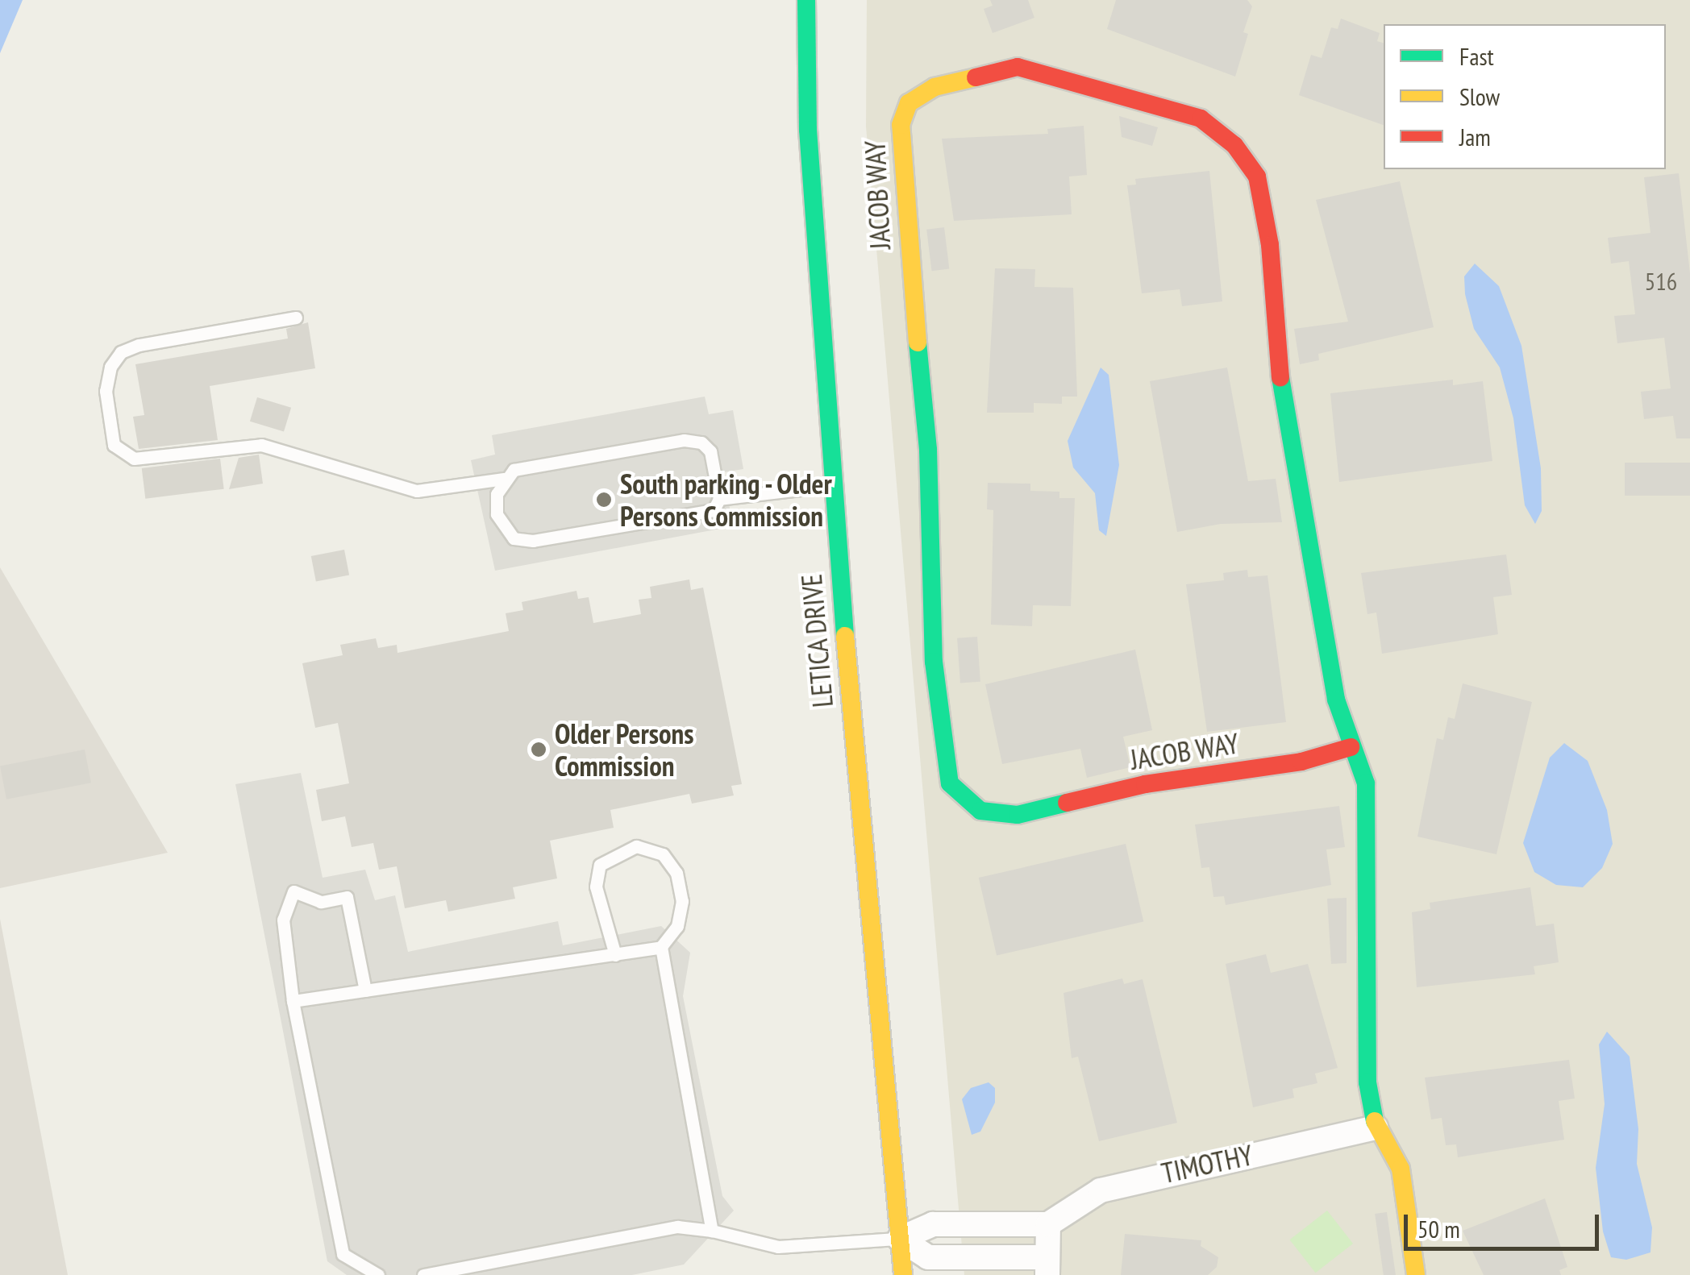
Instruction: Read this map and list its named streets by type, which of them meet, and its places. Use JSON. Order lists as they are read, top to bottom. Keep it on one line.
{"streets":{"street":["JACOB WAY","LETICA DRIVE","TIMOTHY"]},"crossings":[["JACOB WAY","TIMOTHY"]],"places":["South parking - Older Persons Commission","Older Persons Commission"],"house_numbers":["516"],"legend":["Fast","Slow","Jam"],"scale_bar":"50 m"}
